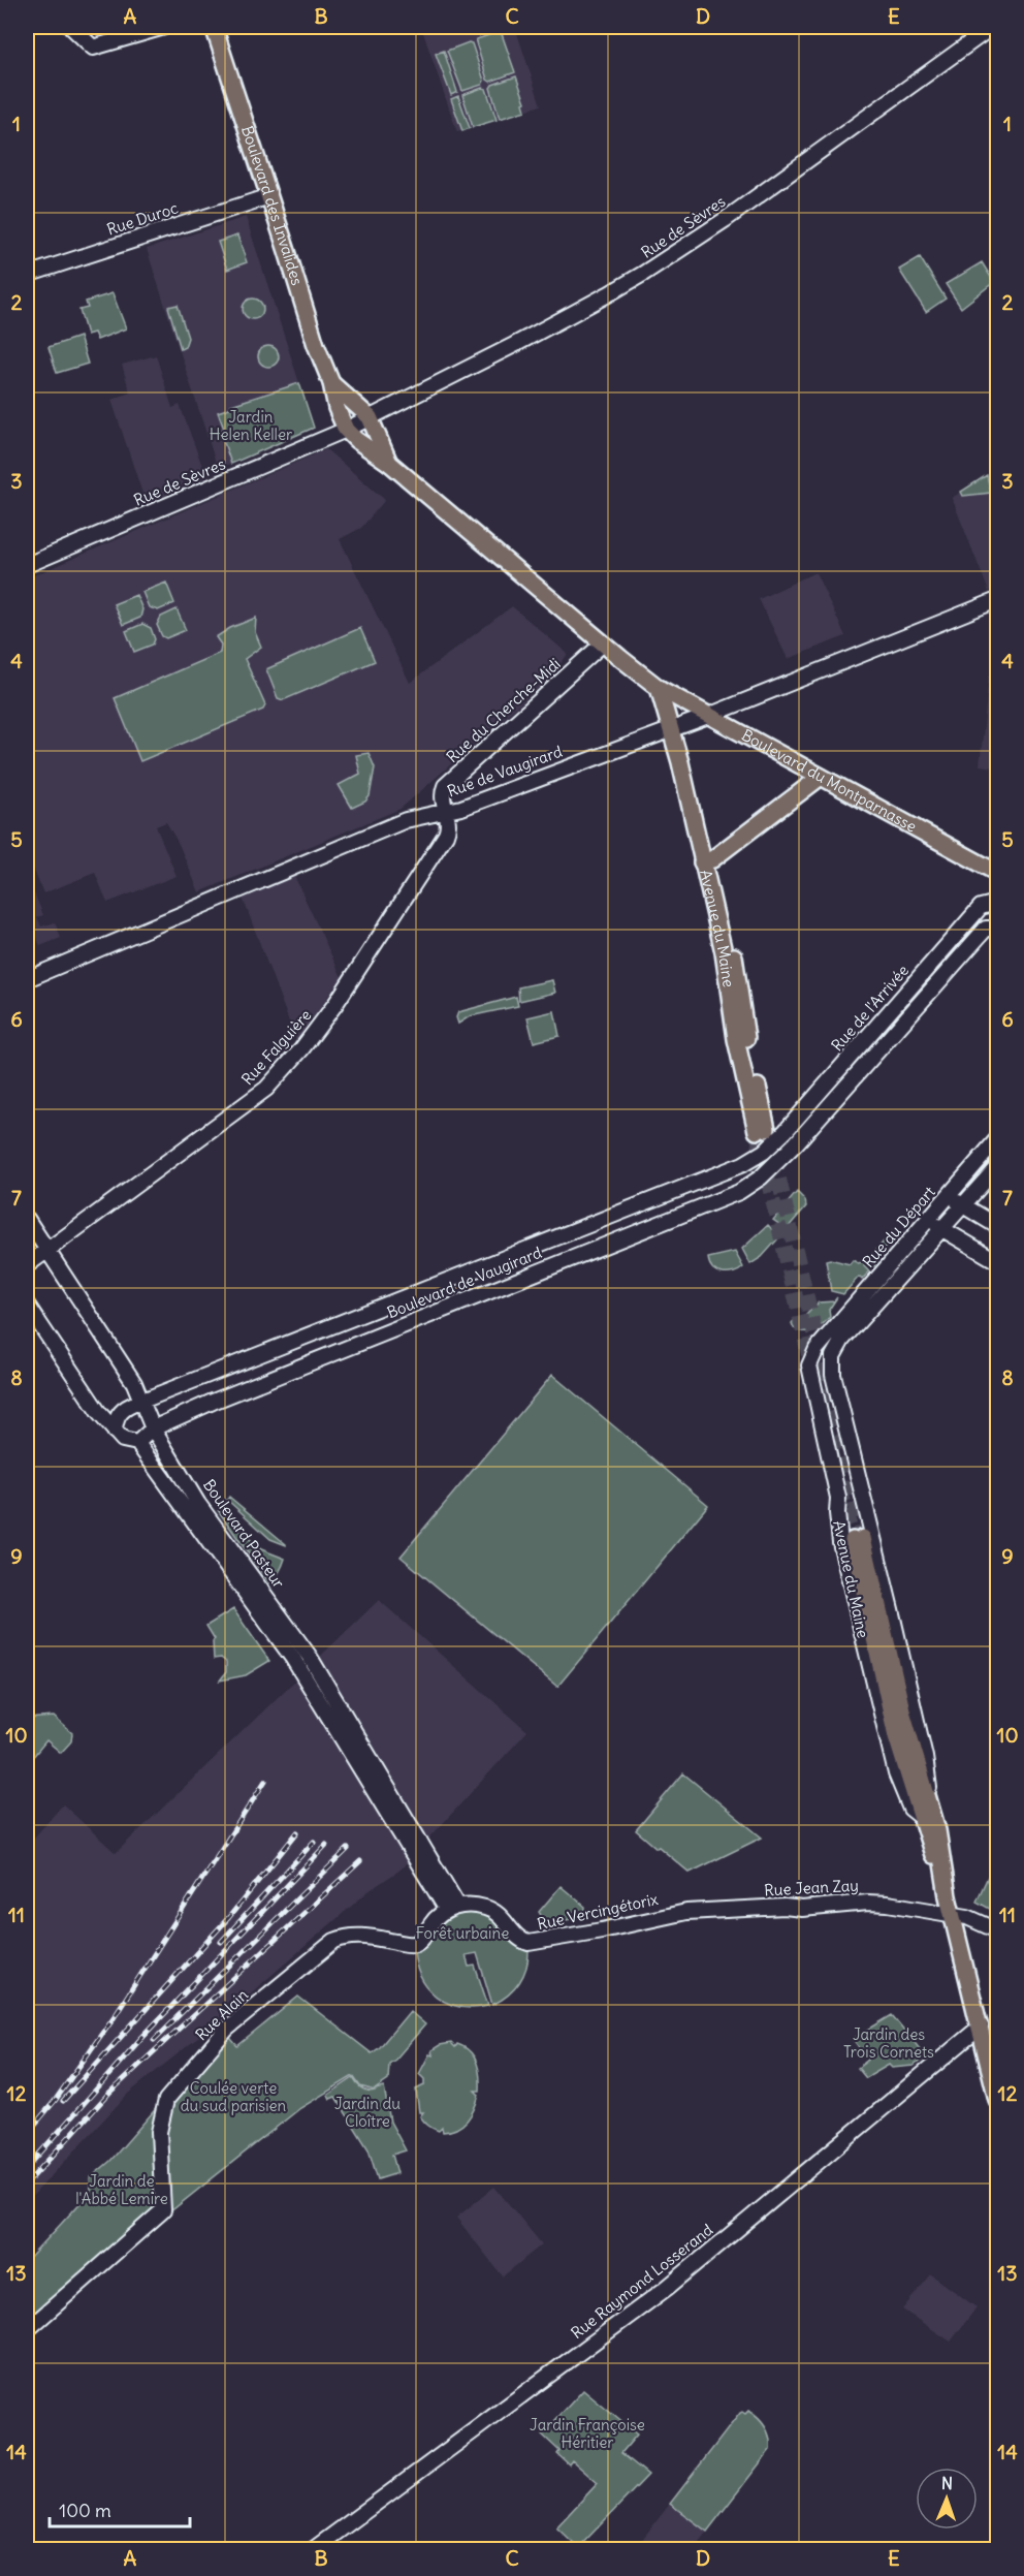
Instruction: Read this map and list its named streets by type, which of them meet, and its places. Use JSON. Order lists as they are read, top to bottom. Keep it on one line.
{"streets":{"main road":["Boulevard des Invalides","Rue Duroc","Rue de Sèvres","Rue du Cherche-Midi","Rue de Vaugirard","Boulevard du Montparnasse","Avenue du Maine","Rue de l'Arrivée","Rue Falguière","Rue du Départ","Boulevard de Vaugirard","Boulevard Pasteur","Rue Jean Zay","Rue Vercingétorix","Rue Alain","Rue Raymond Losserand"]},"crossings":[["Boulevard des Invalides","Rue Duroc"],["Boulevard des Invalides","Rue de Sèvres"],["Boulevard des Invalides","Boulevard du Montparnasse"],["Rue de Sèvres","Boulevard du Montparnasse"],["Rue du Cherche-Midi","Rue de Vaugirard"],["Rue du Cherche-Midi","Boulevard du Montparnasse"],["Rue du Cherche-Midi","Rue Falguière"],["Rue de Vaugirard","Boulevard du Montparnasse"],["Rue de Vaugirard","Avenue du Maine"],["Rue de Vaugirard","Rue Falguière"],["Avenue du Maine","Rue de l'Arrivée"],["Avenue du Maine","Rue du Départ"],["Avenue du Maine","Boulevard de Vaugirard"],["Avenue du Maine","Rue Jean Zay"],["Avenue du Maine","Rue Raymond Losserand"],["Rue de l'Arrivée","Boulevard de Vaugirard"],["Rue Falguière","Boulevard Pasteur"],["Boulevard de Vaugirard","Boulevard Pasteur"],["Rue Jean Zay","Rue Vercingétorix"],["Rue Vercingétorix","Rue Alain"]],"parks":["Jardin Helen Keller","Forêt urbaine","Jardin des Trois Cornets","Coulée verte du sud parisien","Jardin du Cloître","Jardin de l'Abbé Lemire","Jardin Françoise Héritier"],"scale_bar":"100 m","north":"top","grid":{"columns":["A","B","C","D","E"],"rows":["1","2","3","4","5","6","7","8","9","10","11","12","13","14"]}}
